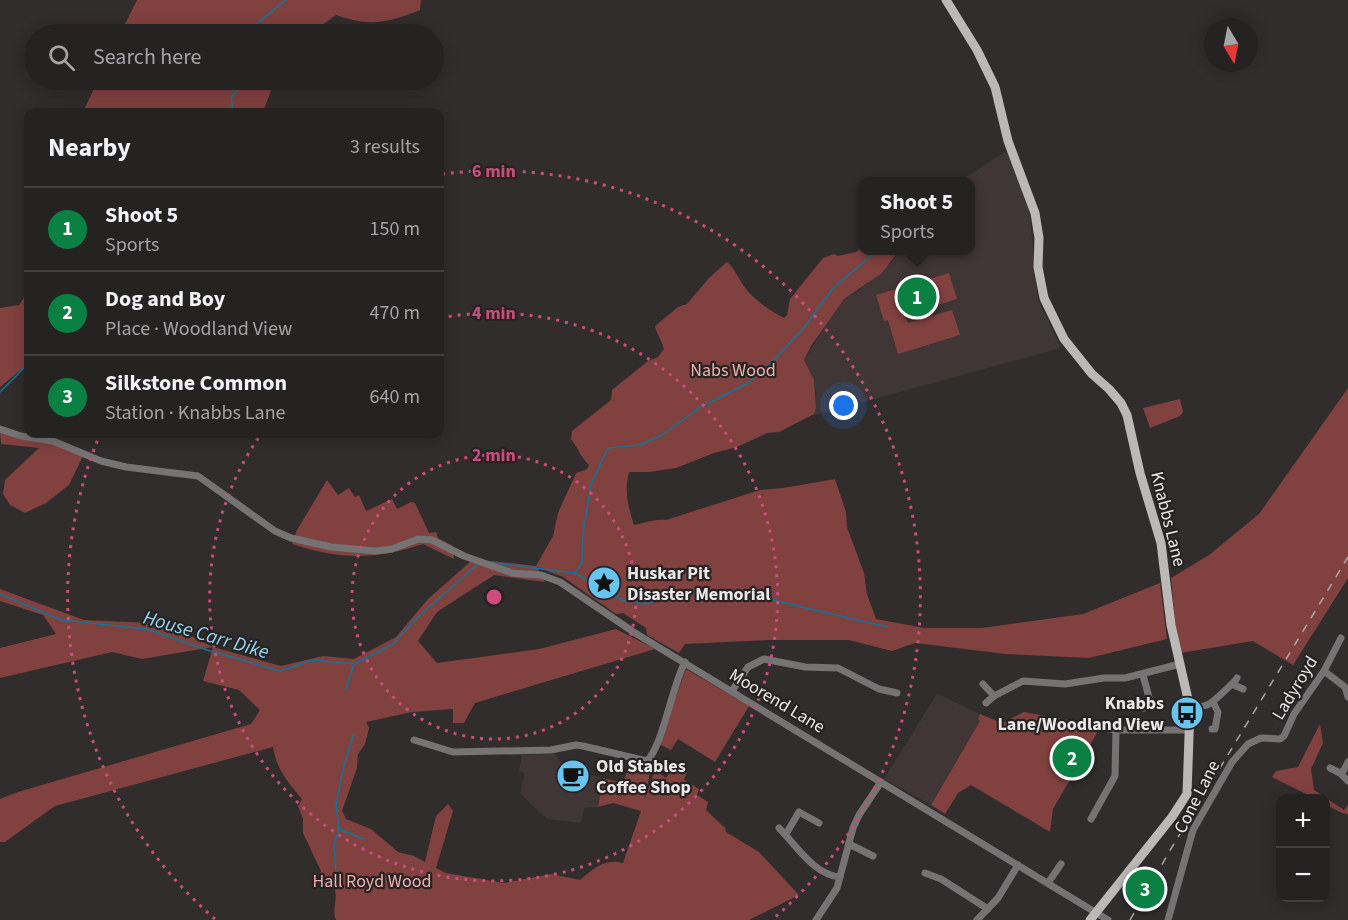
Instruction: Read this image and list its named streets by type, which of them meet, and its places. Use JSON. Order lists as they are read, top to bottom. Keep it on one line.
{"streets":{"main road":["Knabbs Lane"],"street":["Ladyroyd","Moorend Lane","Cone Lane"]},"crossings":[["Knabbs Lane","Moorend Lane"],["Ladyroyd","Cone Lane"]],"water":["House Carr Dike"],"parks":["Nabs Wood","Hall Royd Wood"],"places":{"place":["Huskar Pit Disaster Memorial"],"bus stop":["Knabbs Lane/Woodland View"],"cafe":["Old Stables Coffee Shop"]},"north":"bottom","page":{"search":"Search here","heading":["Nearby","3 results"],"popup":["Shoot 5","Sports"],"list":[{"mark":"1","name":"Shoot 5","note":"Sports","value":"150 m"},{"mark":"2","name":"Dog and Boy","note":"Place · Woodland View","value":"470 m"},{"mark":"3","name":"Silkstone Common","note":"Station · Knabbs Lane","value":"640 m"}],"pins":["1","2","3"],"map_buttons":["+","−"]},"rings":["6 min","4 min","2 min"]}
